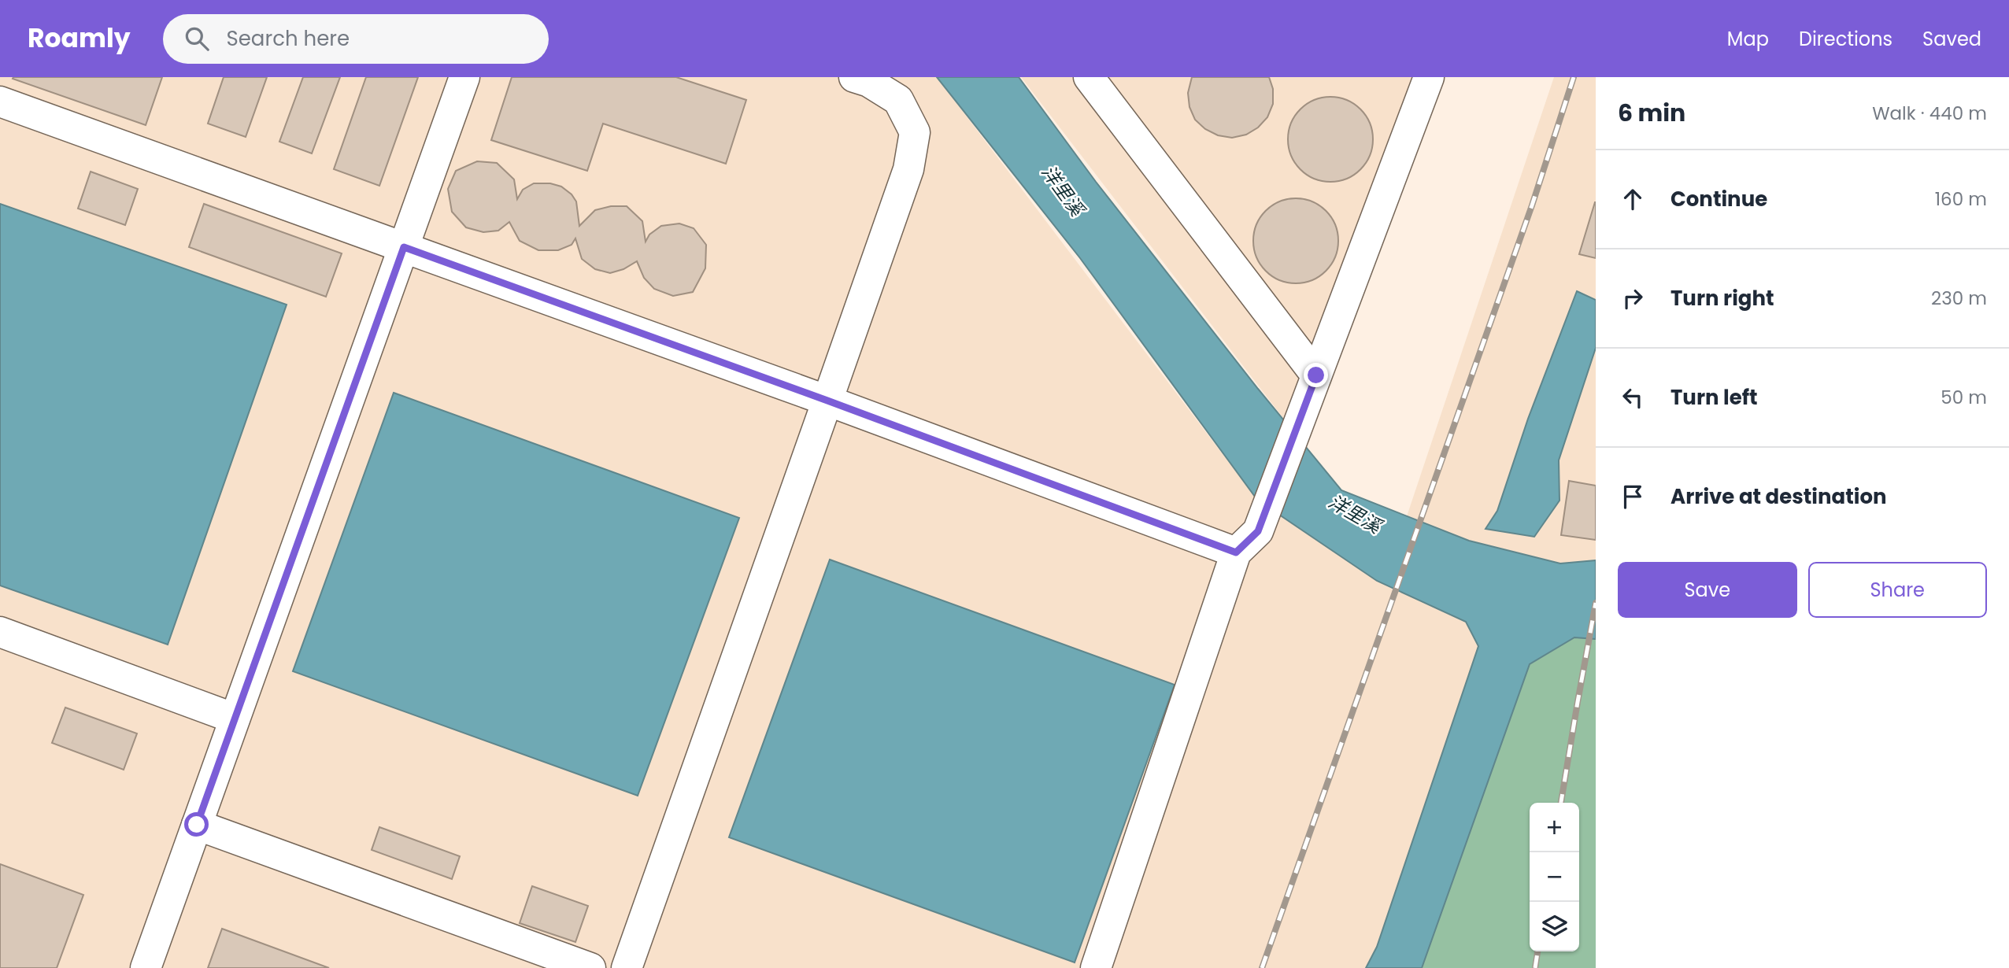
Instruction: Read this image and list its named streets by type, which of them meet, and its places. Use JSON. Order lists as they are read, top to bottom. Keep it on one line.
{"water":["洋里溪"],"page":{"header":"Roamly","search":"Search here","nav":["Map","Directions","Saved"],"heading":["6 min","Walk · 440 m"],"list":[["Continue","160 m"],["Turn right","230 m"],["Turn left","50 m"],"Arrive at destination"],"buttons":["Save","Share"],"map_buttons":["+","−"]}}
